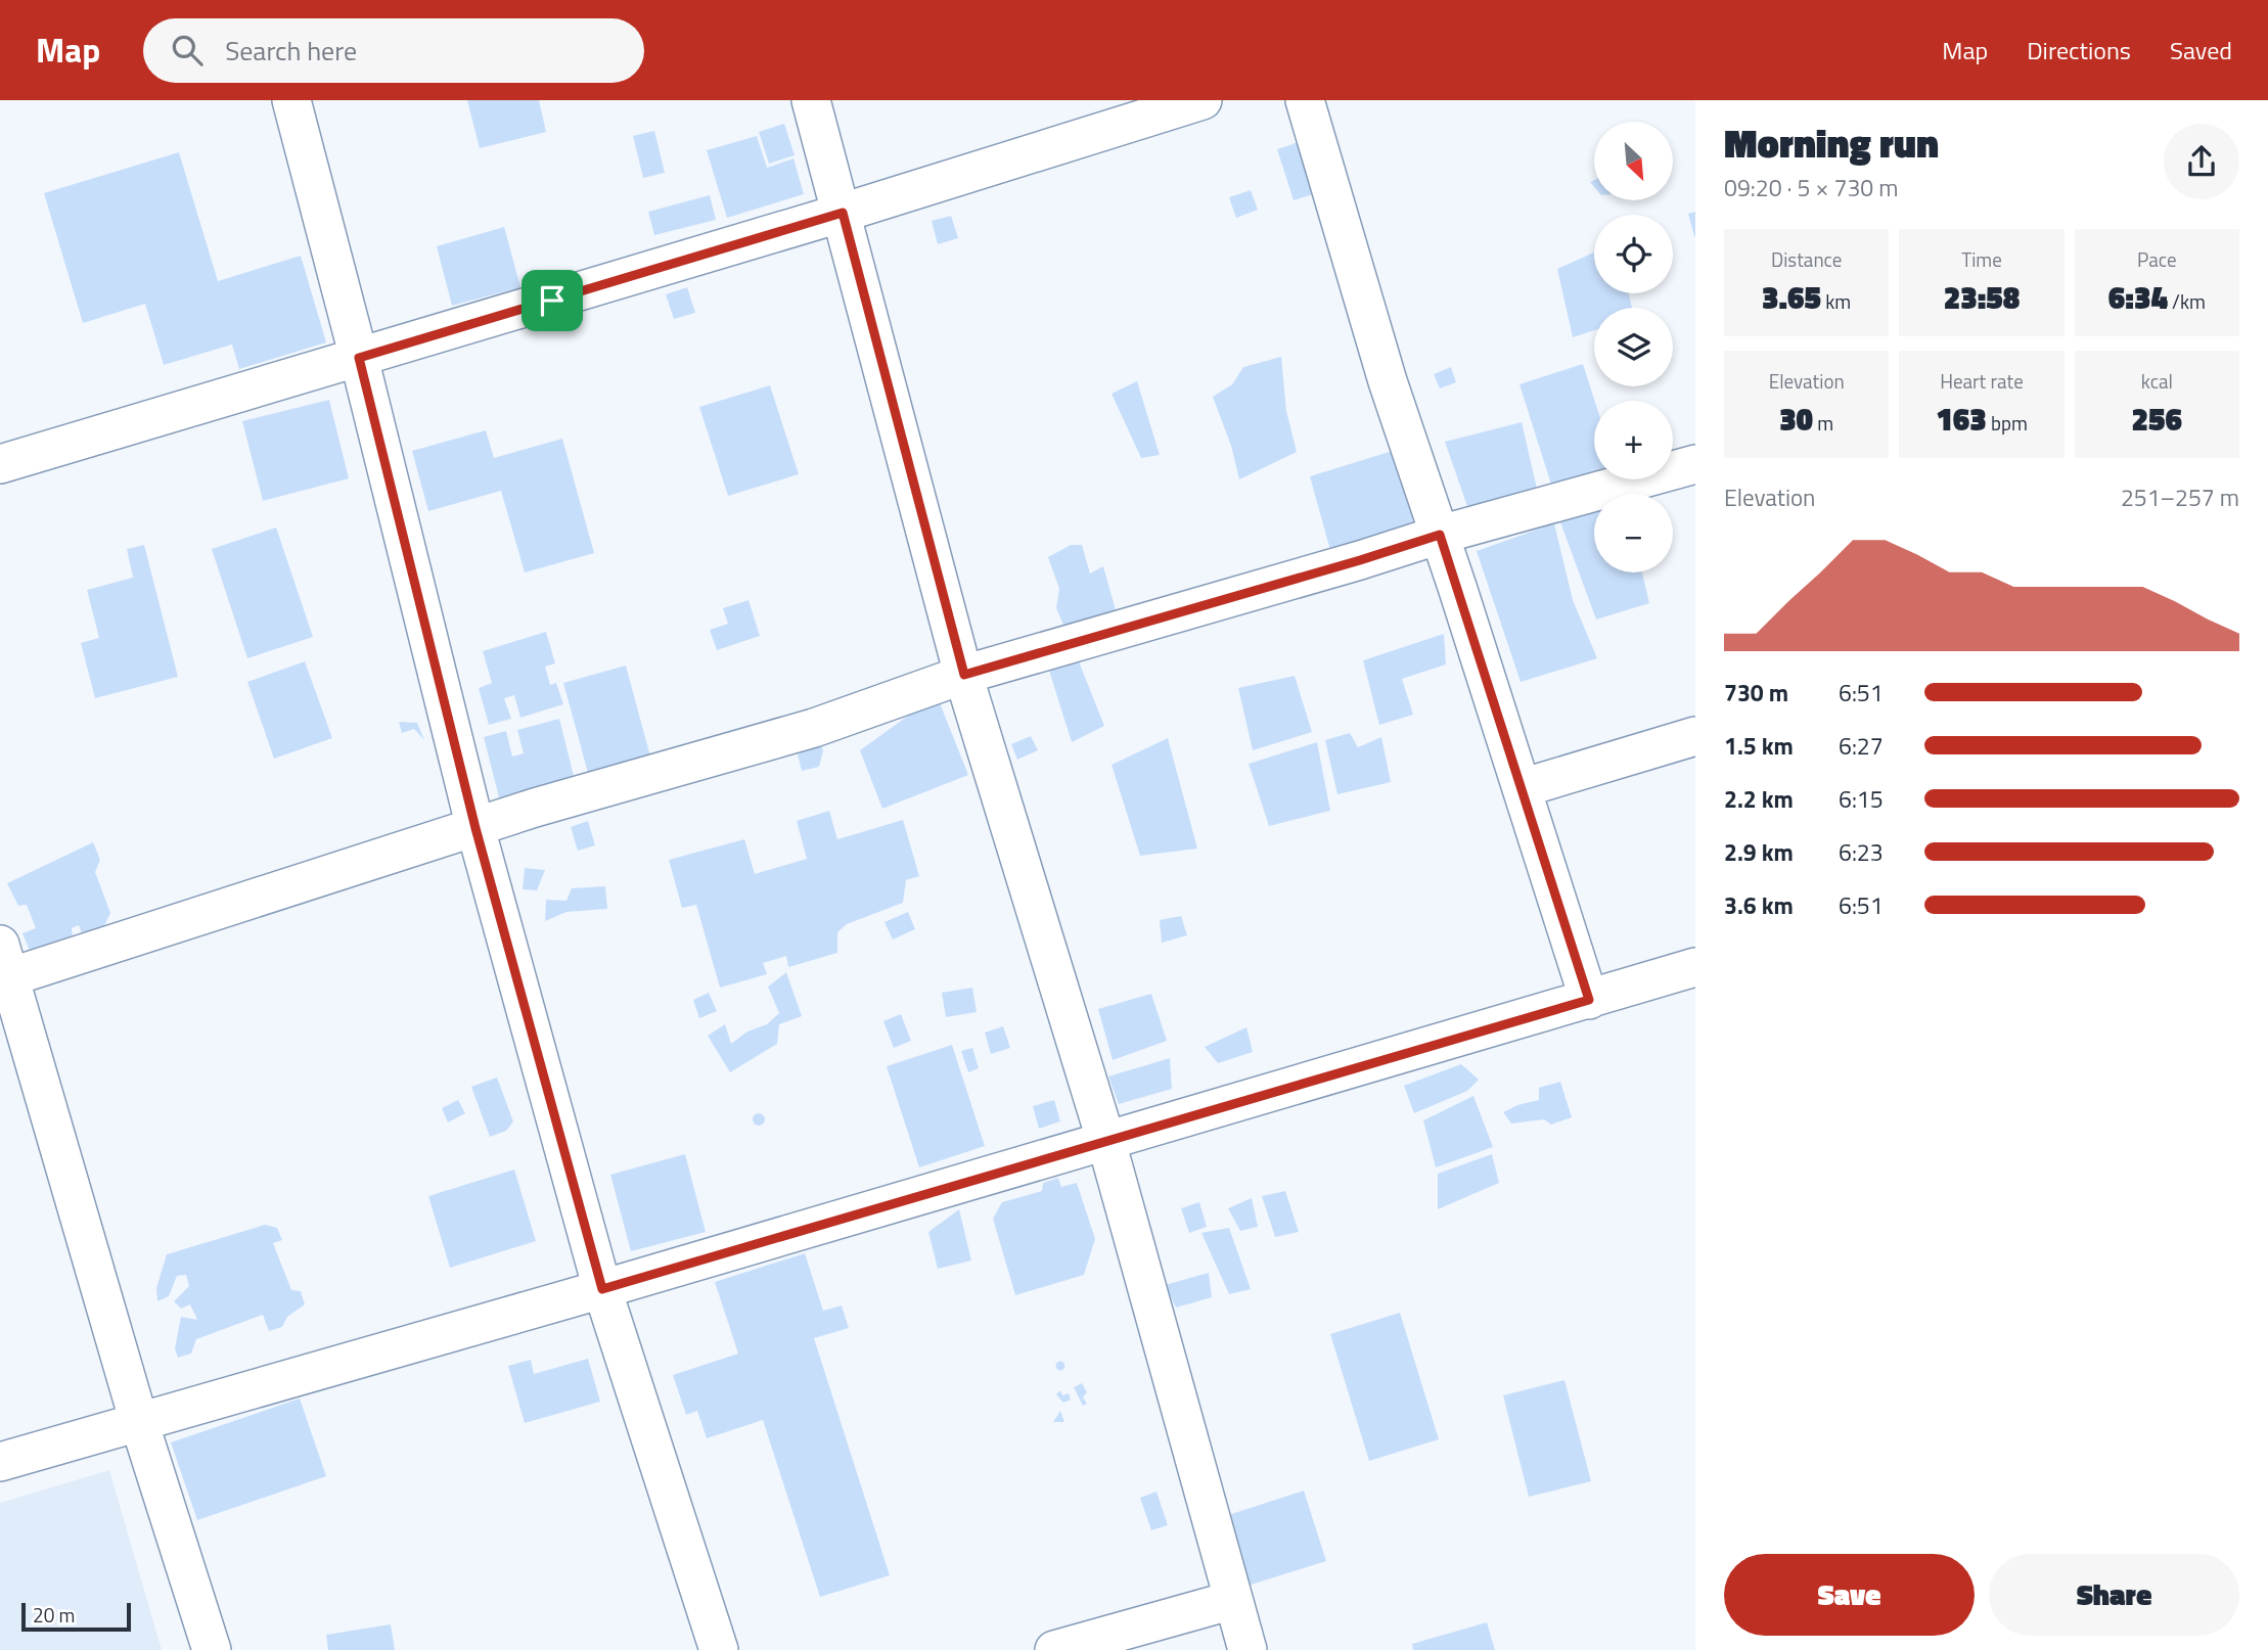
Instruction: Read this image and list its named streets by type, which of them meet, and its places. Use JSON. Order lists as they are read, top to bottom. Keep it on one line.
{"scale_bar":"20 m","north":"bottom right","page":{"header":"Map","search":"Search here","nav":["Map","Directions","Saved"],"heading":["Morning run","09:20 · 5 × 730 m"],"map_buttons":["+","−"],"stats":[["Distance","3.65 km"],["Time","23:58"],["Pace","6:34 /km"],["Elevation","30 m"],["Heart rate","163 bpm"],["kcal","256"]],"chart":["Elevation","251–257 m"],"list":[{"name":"730 m","note":"6:51"},{"name":"1.5 km","note":"6:27"},{"name":"2.2 km","note":"6:15"},{"name":"2.9 km","note":"6:23"},{"name":"3.6 km","note":"6:51"}],"buttons":["Save","Share"],"scale":"20 m"}}
